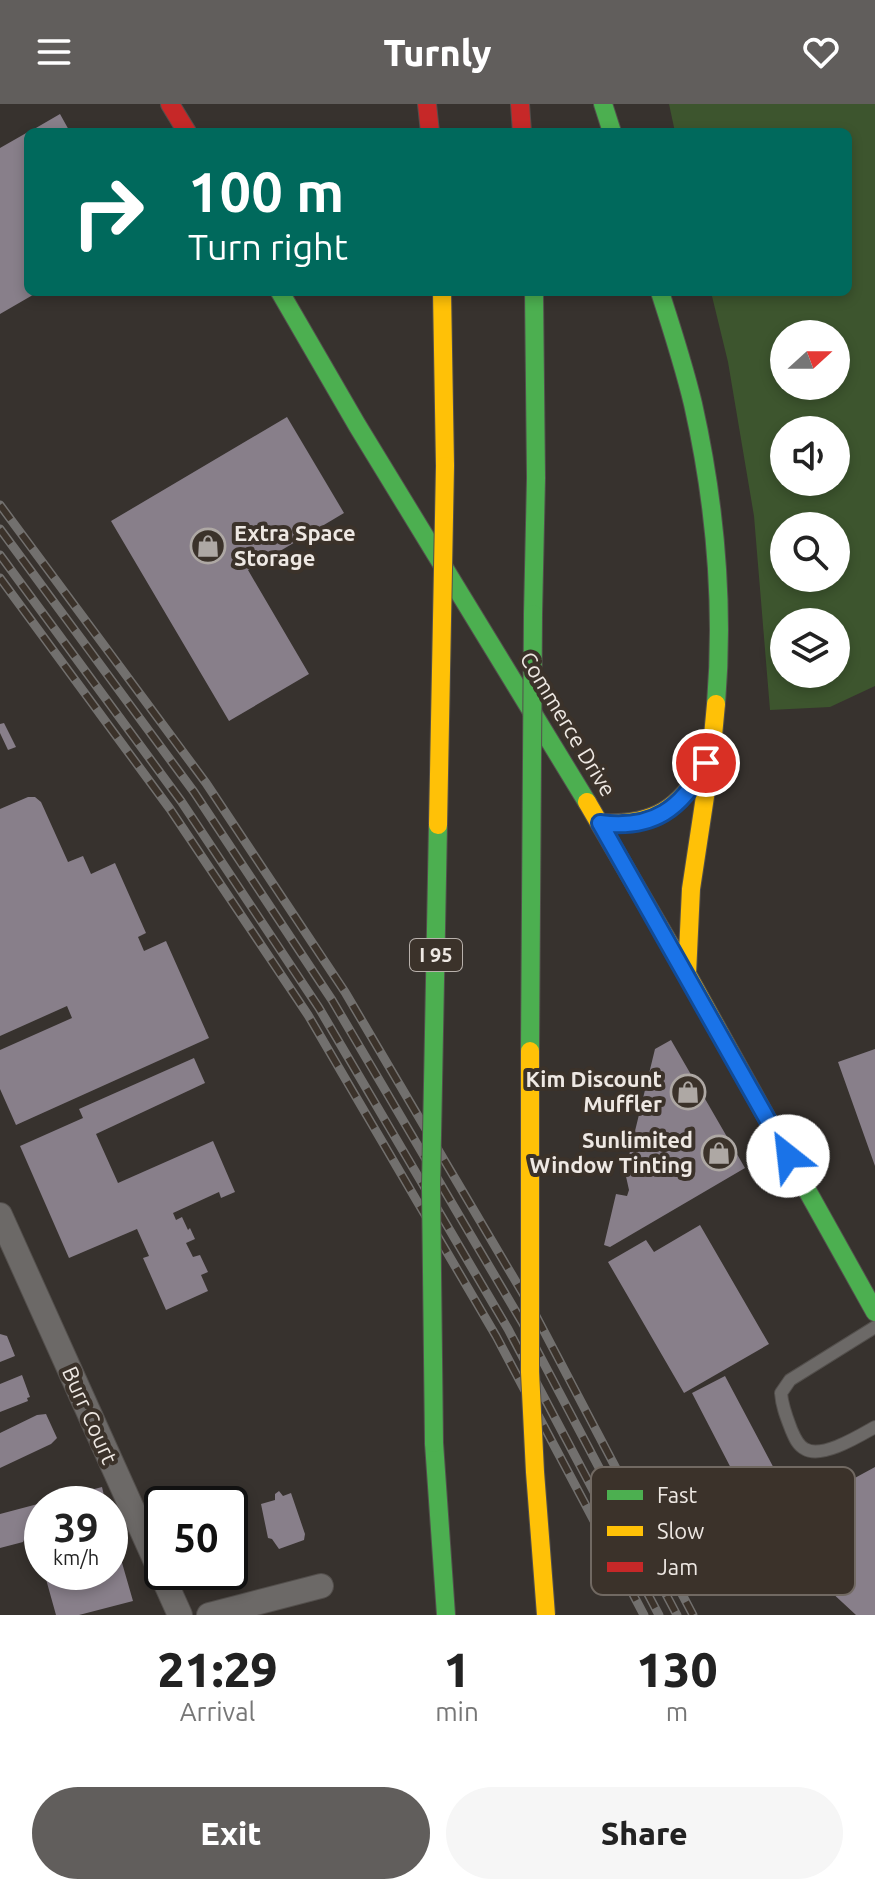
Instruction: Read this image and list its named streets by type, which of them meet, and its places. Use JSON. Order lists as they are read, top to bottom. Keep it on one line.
{"streets":{"main road":["Commerce Drive","I 95"],"street":["Burr Court"]},"places":{"shop":["Extra Space Storage","Kim Discount Muffler","Sunlimited Window Tinting"]},"legend":["Fast","Slow","Jam"],"north":"right","page":{"header":"Turnly","turn":["100 m","Turn right"],"speed":"39 km/h","limit":"50","eta":["21:29","Arrival","1","min","130","m"],"buttons":["Exit","Share"]}}
